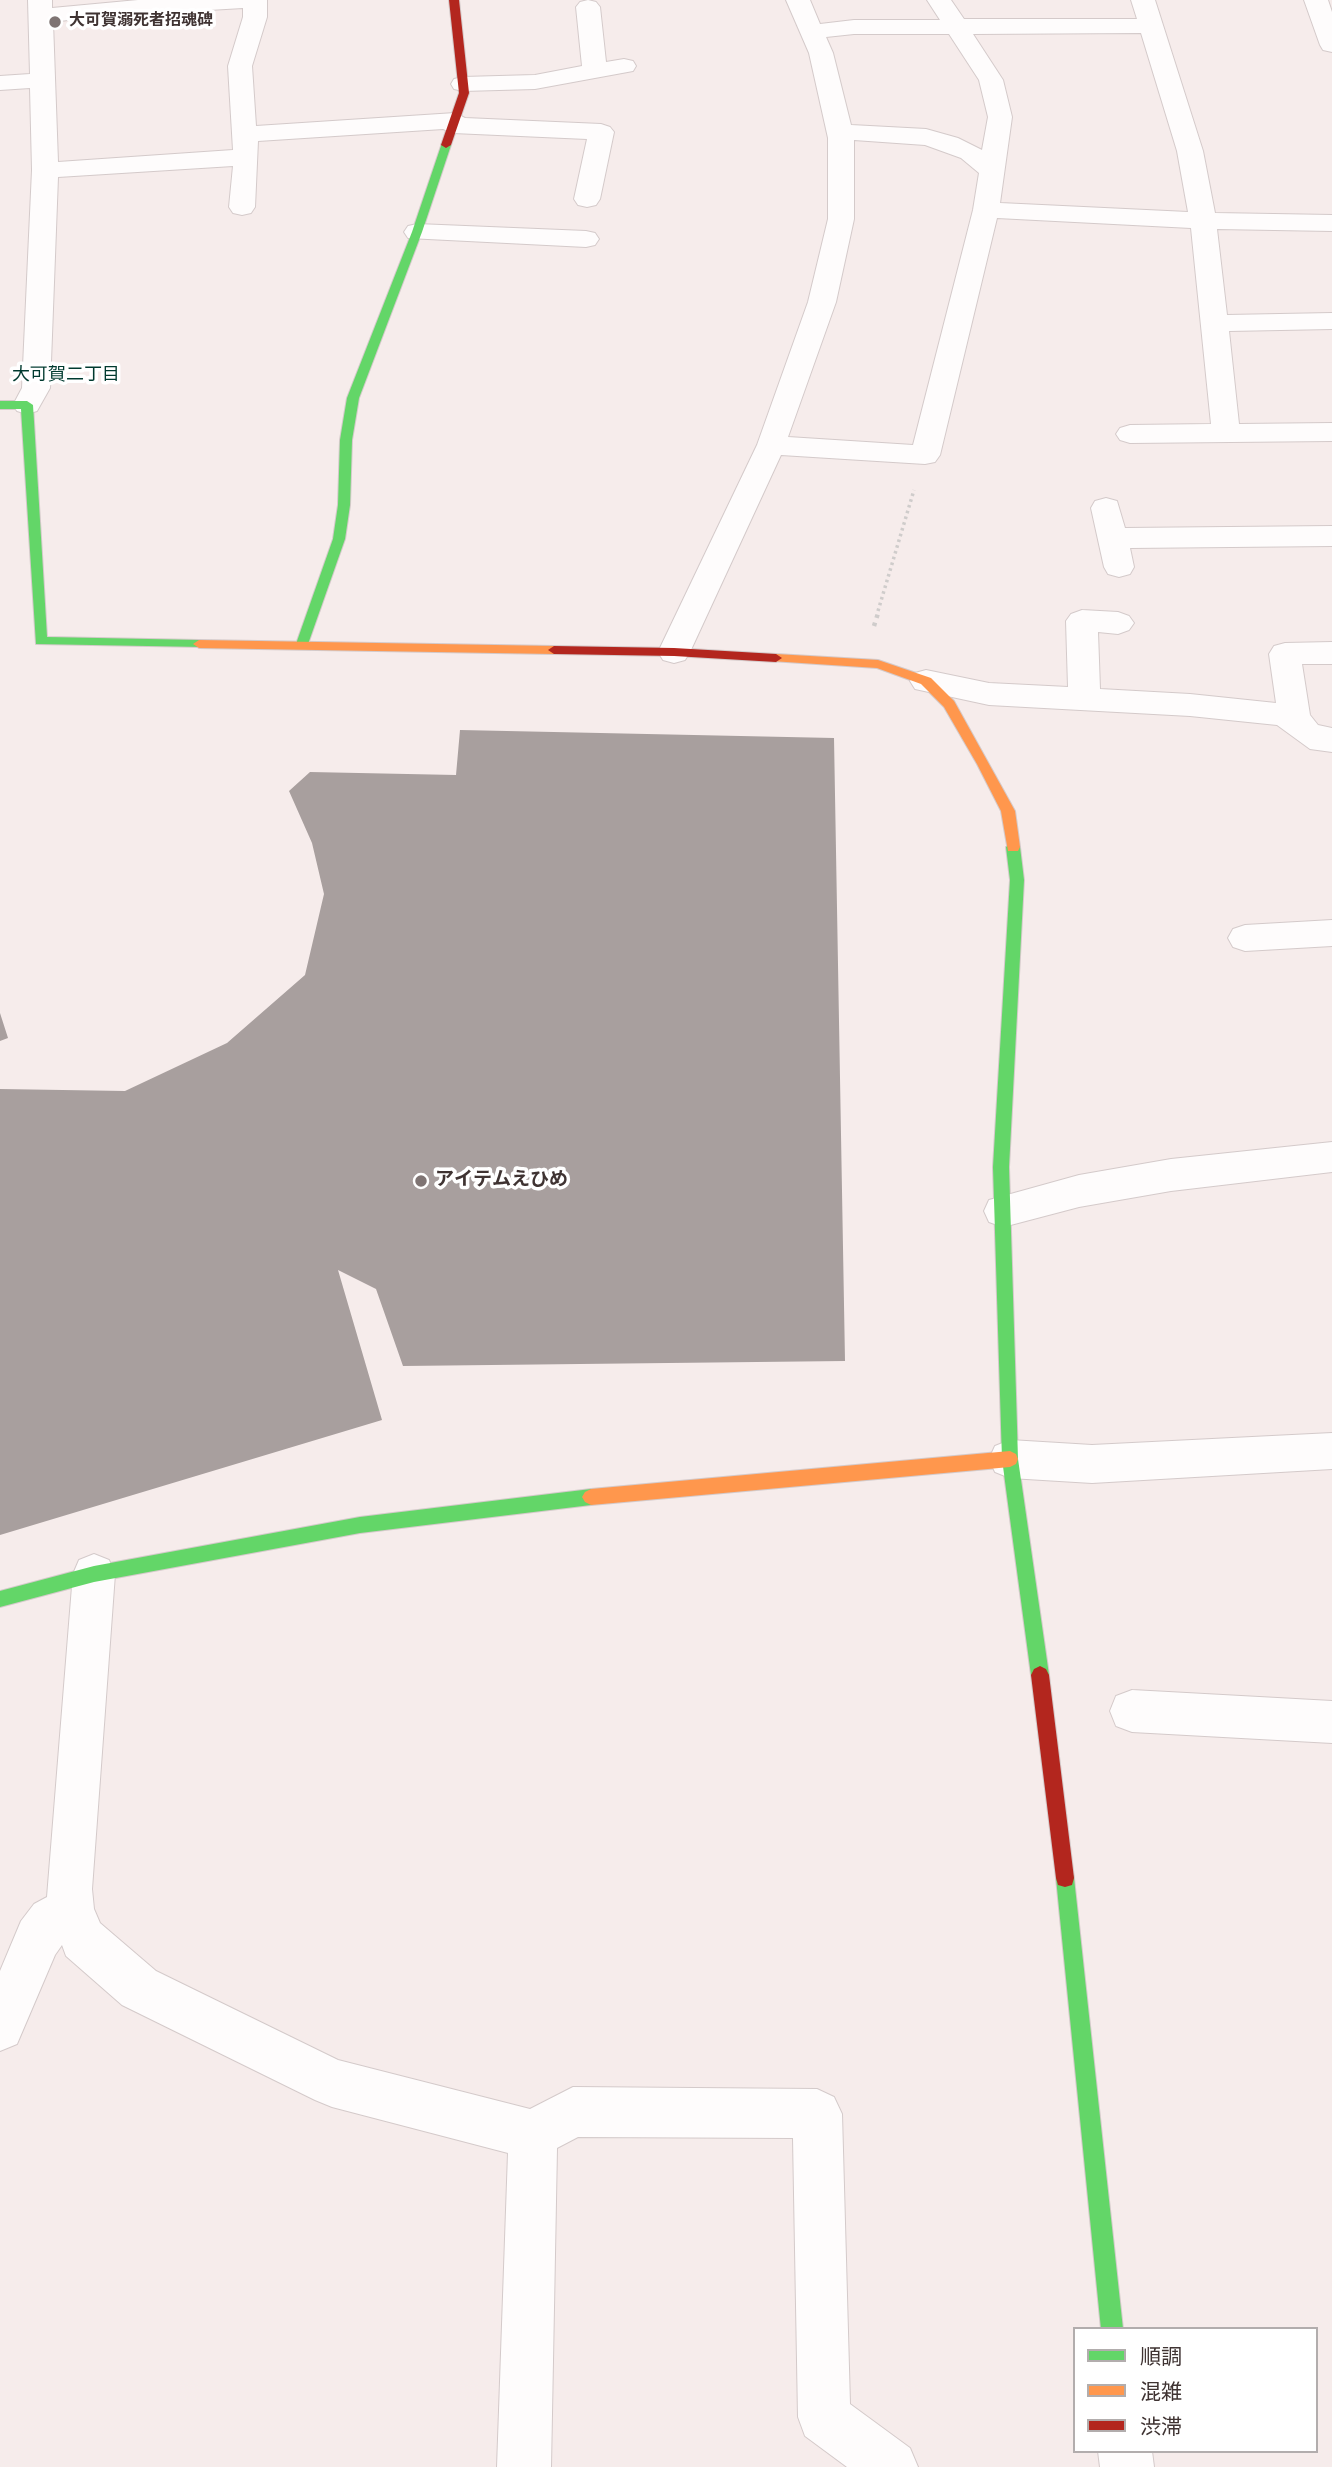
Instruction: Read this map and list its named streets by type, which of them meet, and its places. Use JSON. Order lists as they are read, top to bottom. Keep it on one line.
{"districts":["大可賀二丁目"],"places":["大可賀溺死者招魂碑","アイテムえひめ"],"legend":["順調","混雑","渋滞"]}
